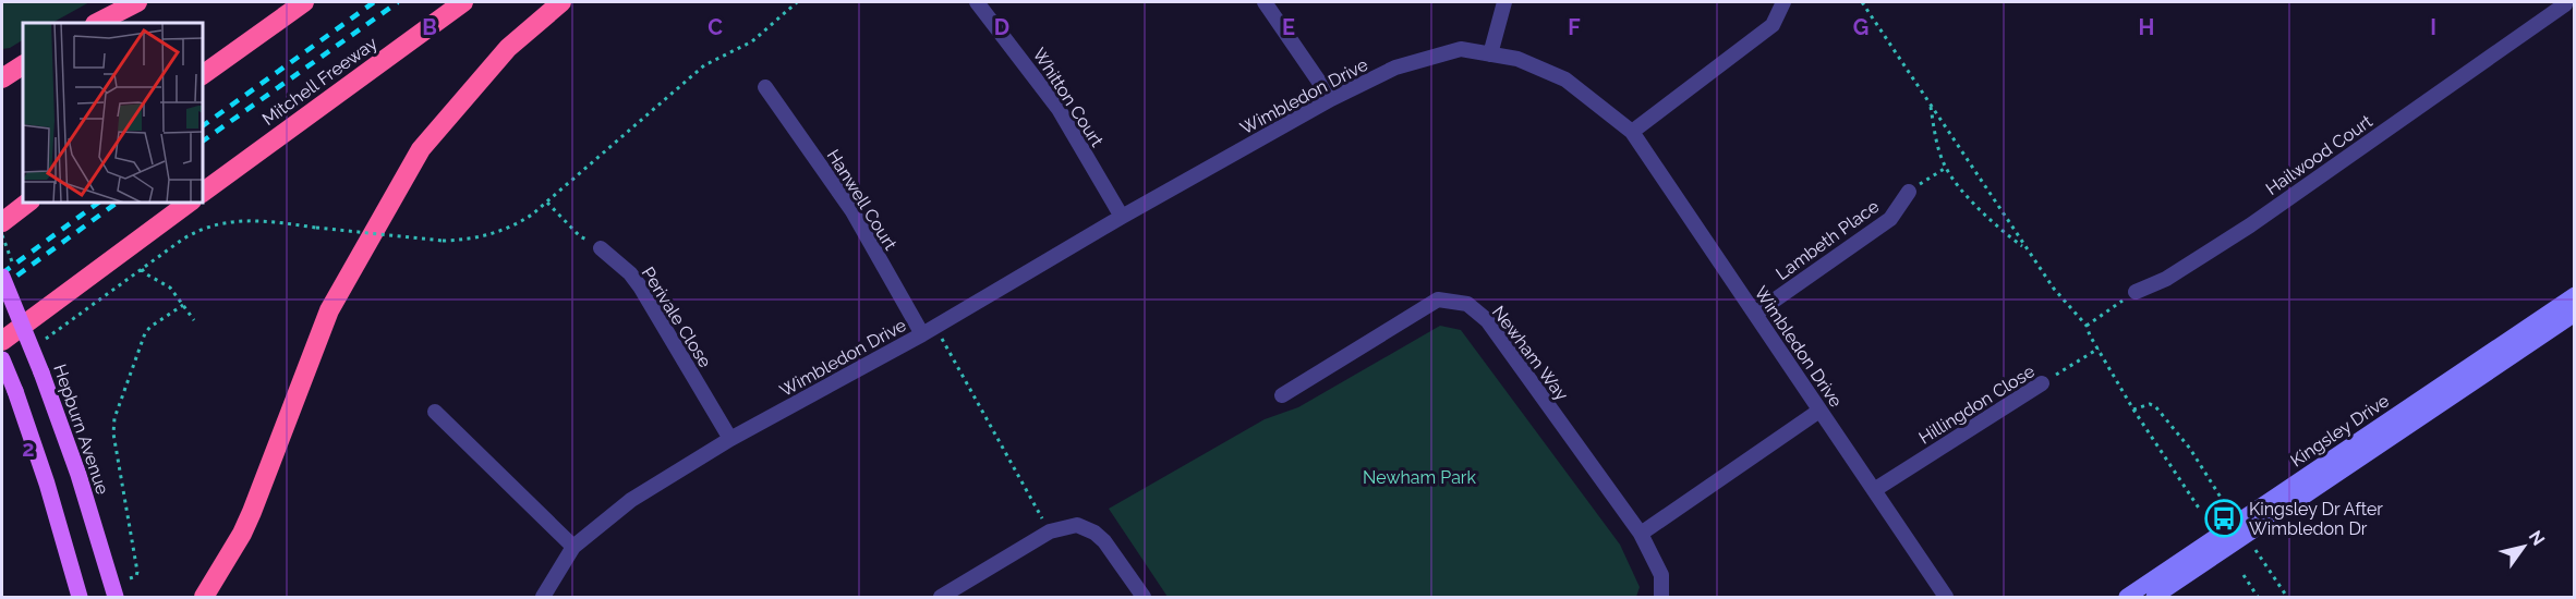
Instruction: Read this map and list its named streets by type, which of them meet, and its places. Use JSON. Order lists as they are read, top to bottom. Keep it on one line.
{"streets":{"highway":["Mitchell Freeway"],"main road":["Hepburn Avenue","Kingsley Drive"],"street":["Wimbledon Drive","Whitton Court","Hailwood Court","Hanwell Court","Lambeth Place","Perivale Close","Newham Way","Hillingdon Close"]},"crossings":[["Wimbledon Drive","Whitton Court"],["Wimbledon Drive","Hanwell Court"],["Wimbledon Drive","Lambeth Place"],["Wimbledon Drive","Perivale Close"],["Wimbledon Drive","Hillingdon Close"]],"parks":["Newham Park"],"places":{"bus stop":["Kingsley Dr After Wimbledon Dr"]},"north":"top right","grid":{"columns":["B","C","D","E","F","G","H","I"],"rows":["2"]}}
